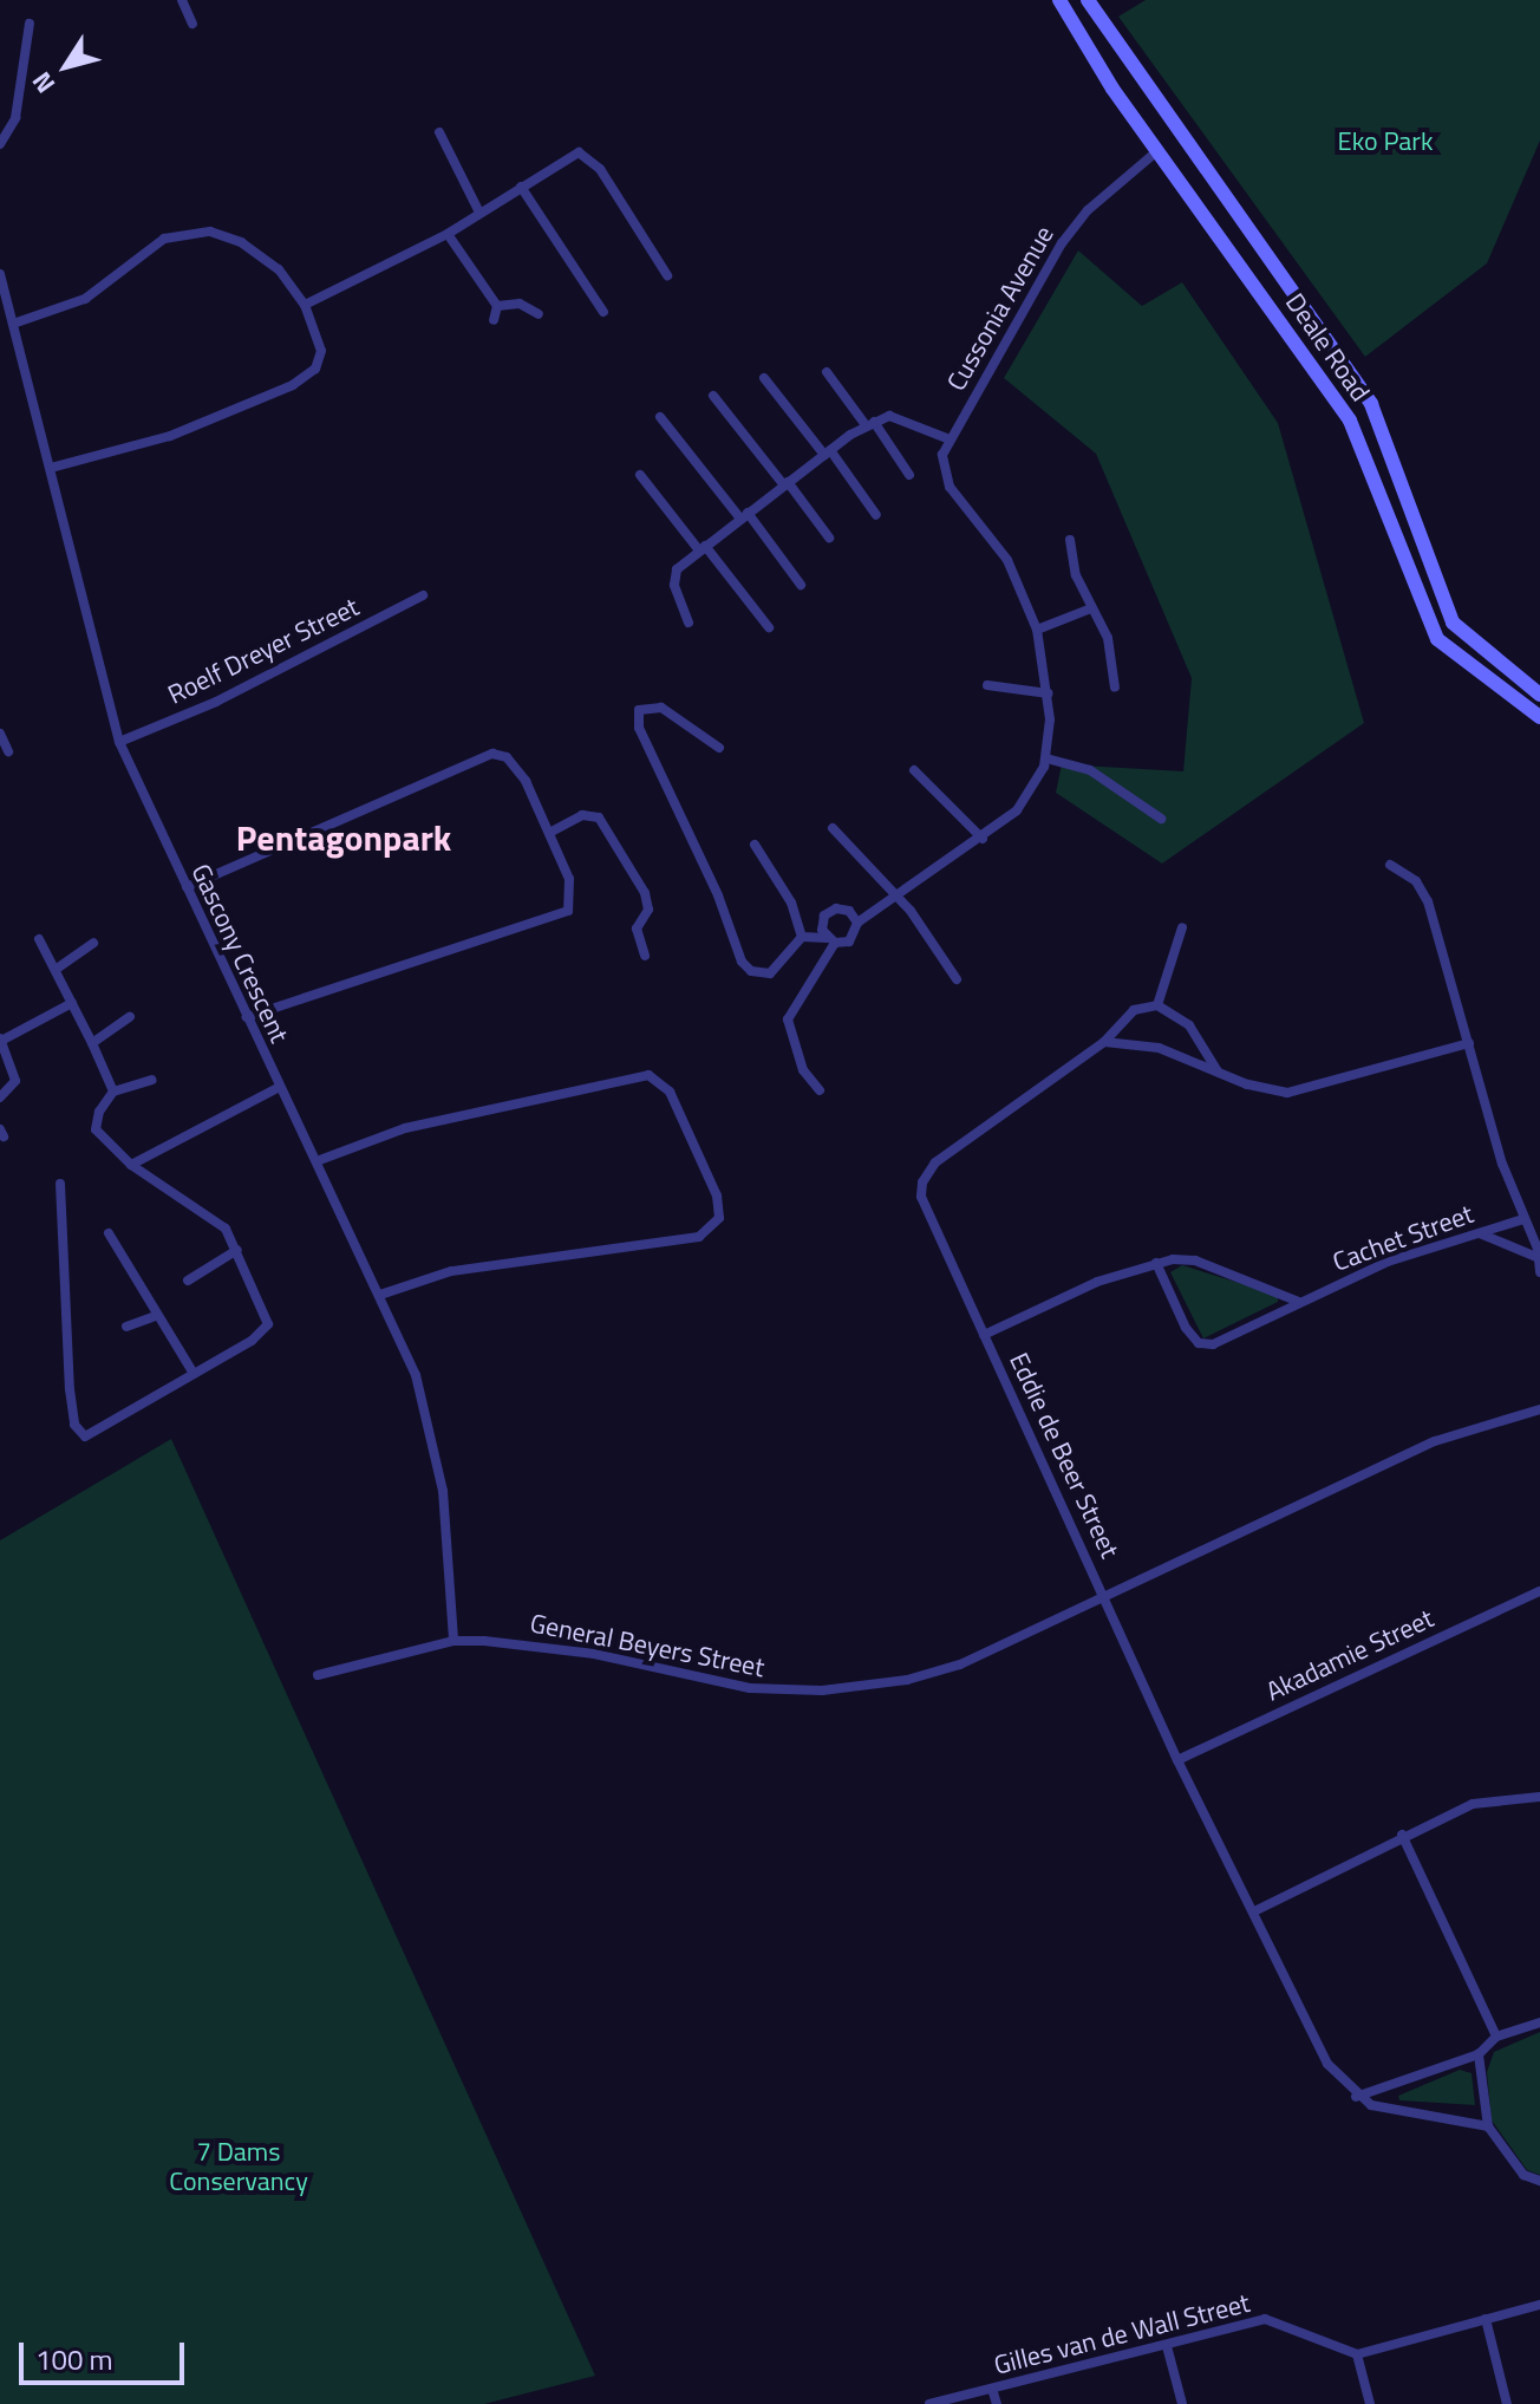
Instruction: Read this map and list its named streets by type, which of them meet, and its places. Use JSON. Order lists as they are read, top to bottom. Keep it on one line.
{"streets":{"street":["Cussonia Avenue","Deale Road","Roelf Dreyer Street","Gascony Crescent","Cachet Street","Eddie de Beer Street","General Beyers Street","Akadamie Street","Gilles van de Wall Street"]},"crossings":[["Cussonia Avenue","Deale Road"],["Roelf Dreyer Street","Gascony Crescent"],["Gascony Crescent","General Beyers Street"],["Eddie de Beer Street","General Beyers Street"],["Eddie de Beer Street","Akadamie Street"]],"districts":["Pentagonpark"],"parks":["Eko Park","7 Dams Conservancy"],"scale_bar":"100 m","north":"bottom left"}
